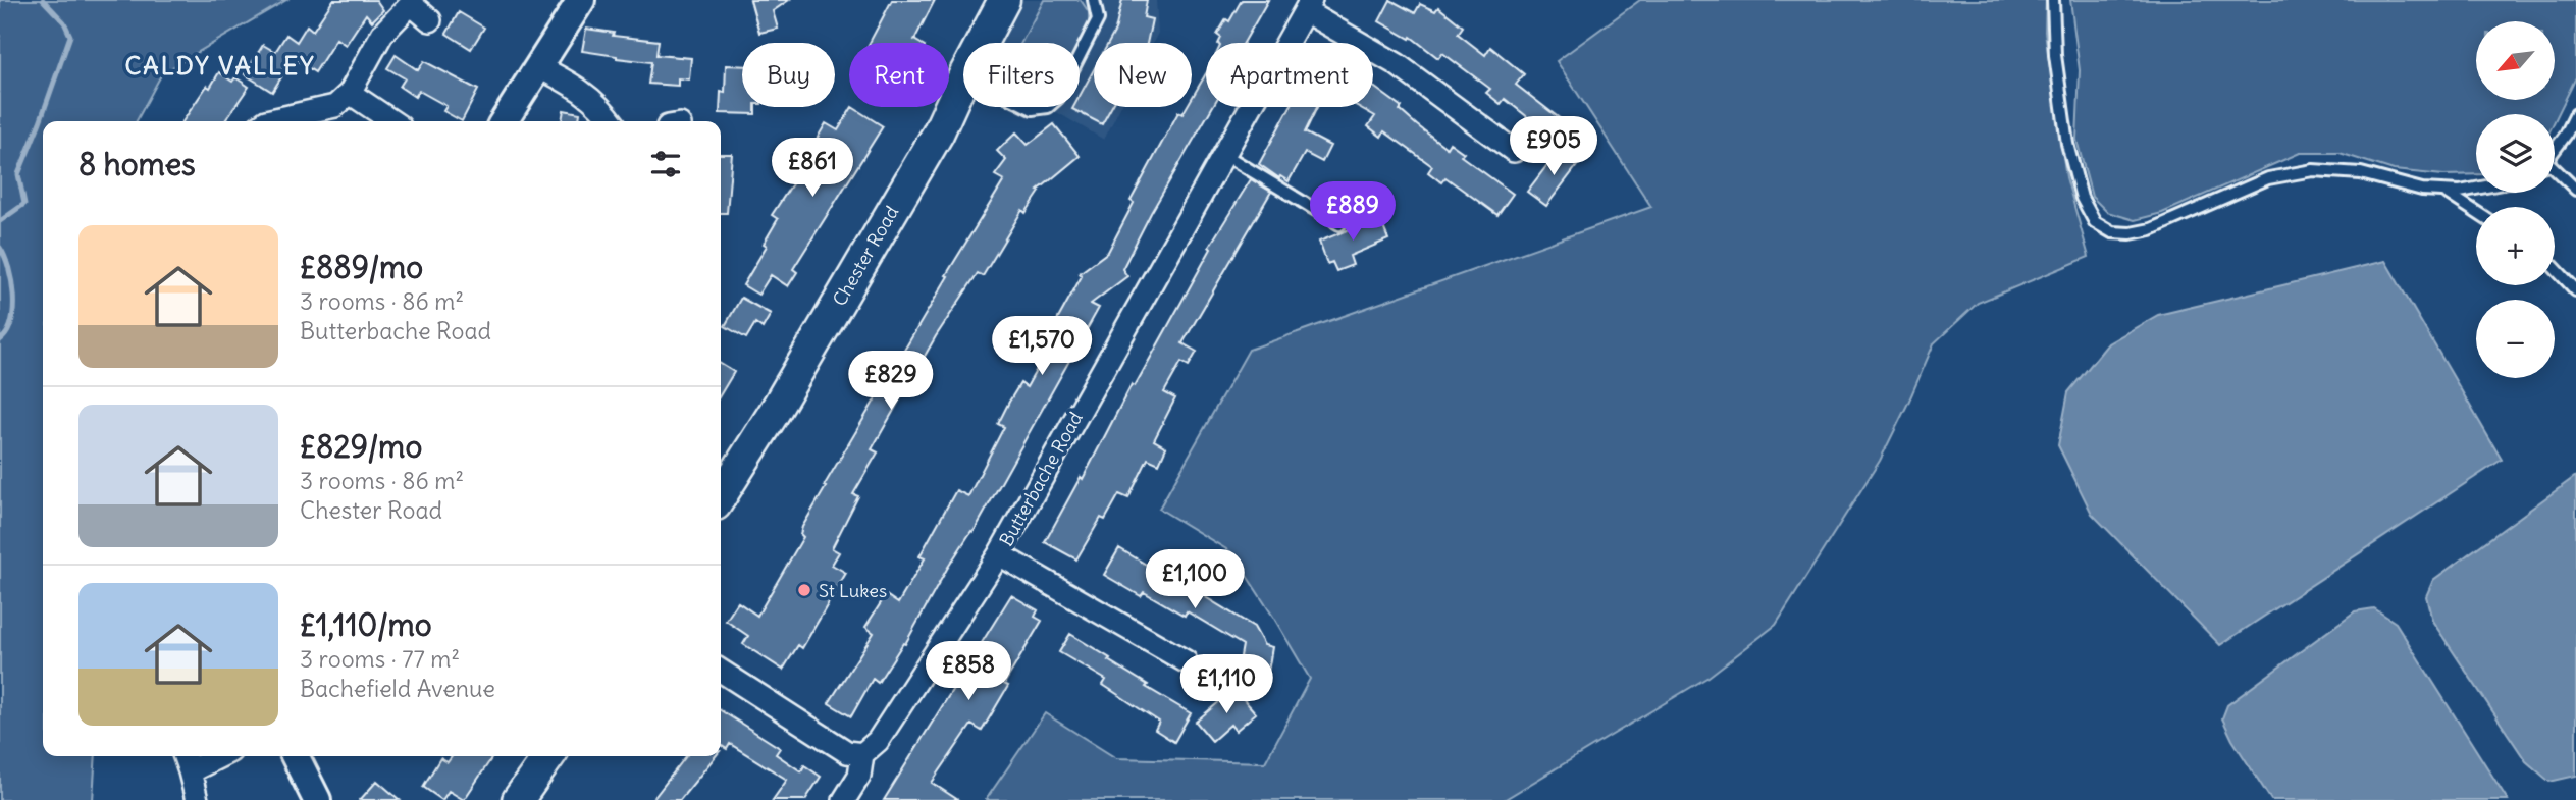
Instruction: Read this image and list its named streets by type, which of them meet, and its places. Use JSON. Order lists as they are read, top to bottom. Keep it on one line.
{"streets":{"main road":["Chester Road"],"street":["Butterbache Road"]},"districts":["CALDY VALLEY"],"places":["St Lukes"],"north":"bottom left","page":{"map_buttons":["+","−"],"chip":["Buy","Rent","Filters","New","Apartment"],"price":["£905","£861","£889","£1,570","£829","£1,100","£858","£1,110"],"heading":"8 homes","list":[{"name":"£889/mo","note":"3 rooms · 86 m² · Butterbache Road"},{"name":"£829/mo","note":"3 rooms · 86 m² · Chester Road"},{"name":"£1,110/mo","note":"3 rooms · 77 m² · Bachefield Avenue"}]}}
